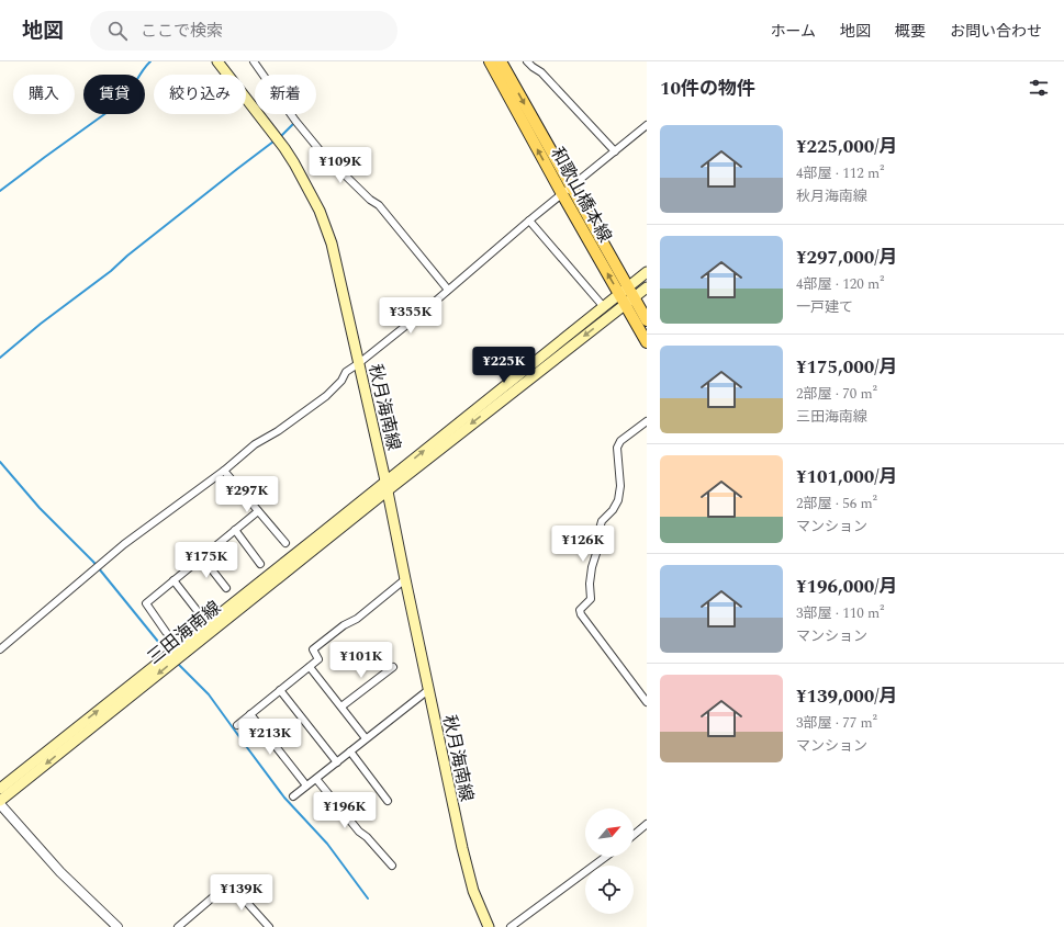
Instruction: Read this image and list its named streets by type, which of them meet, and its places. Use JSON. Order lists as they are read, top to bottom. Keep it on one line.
{"streets":{"main road":["和歌山橋本線","秋月海南線","三田海南線"]},"crossings":[["和歌山橋本線","秋月海南線"],["秋月海南線","三田海南線"]],"north":"top right","page":{"header":"地図","search":"ここで検索","nav":["ホーム","地図","概要","お問い合わせ"],"heading":"10件の物件","chip":["購入","賃貸","絞り込み","新着"],"list":[{"name":"¥225,000/月","note":"4部屋 · 112 m² · 秋月海南線"},{"name":"¥297,000/月","note":"4部屋 · 120 m² · 一戸建て"},{"name":"¥175,000/月","note":"2部屋 · 70 m² · 三田海南線"},{"name":"¥101,000/月","note":"2部屋 · 56 m² · マンション"},{"name":"¥196,000/月","note":"3部屋 · 110 m² · マンション"},{"name":"¥139,000/月","note":"3部屋 · 77 m² · マンション"}],"price":["¥109K","¥355K","¥225K","¥297K","¥126K","¥175K","¥101K","¥213K","¥196K","¥139K"]}}
